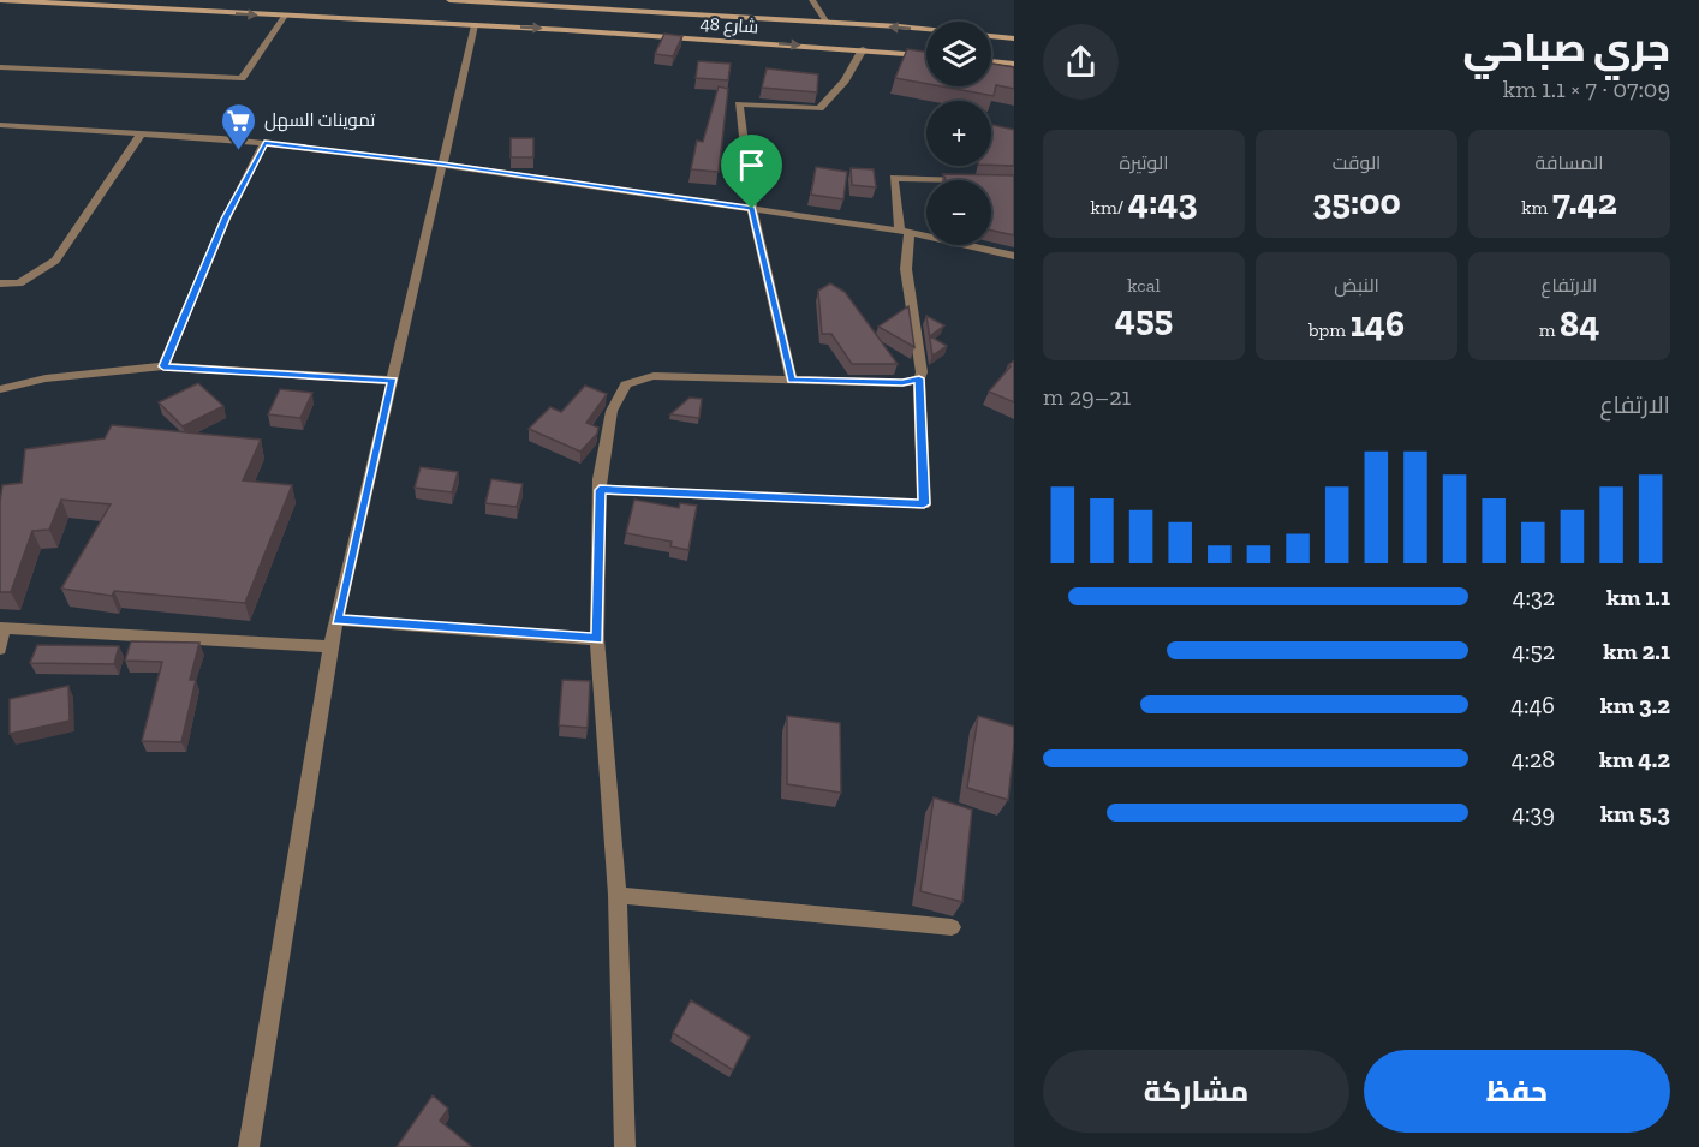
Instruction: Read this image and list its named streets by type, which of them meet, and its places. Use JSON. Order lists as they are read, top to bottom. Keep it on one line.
{"streets":{"main road":["شارع 48"]},"places":{"supermarket":["تموينات السهل"]},"page":{"heading":["جري صباحي","07:09 · 7 × 1.1 km"],"map_buttons":["+","−"],"stats":[["المسافة","7.42 km"],["الوقت","35:00"],["الوتيرة","4:43 /km"],["الارتفاع","84 m"],["النبض","146 bpm"],["kcal","455"]],"chart":["الارتفاع","21–29 m"],"list":[{"name":"1.1 km","note":"4:32"},{"name":"2.1 km","note":"4:52"},{"name":"3.2 km","note":"4:46"},{"name":"4.2 km","note":"4:28"},{"name":"5.3 km","note":"4:39"}],"buttons":["حفظ","مشاركة"]}}
